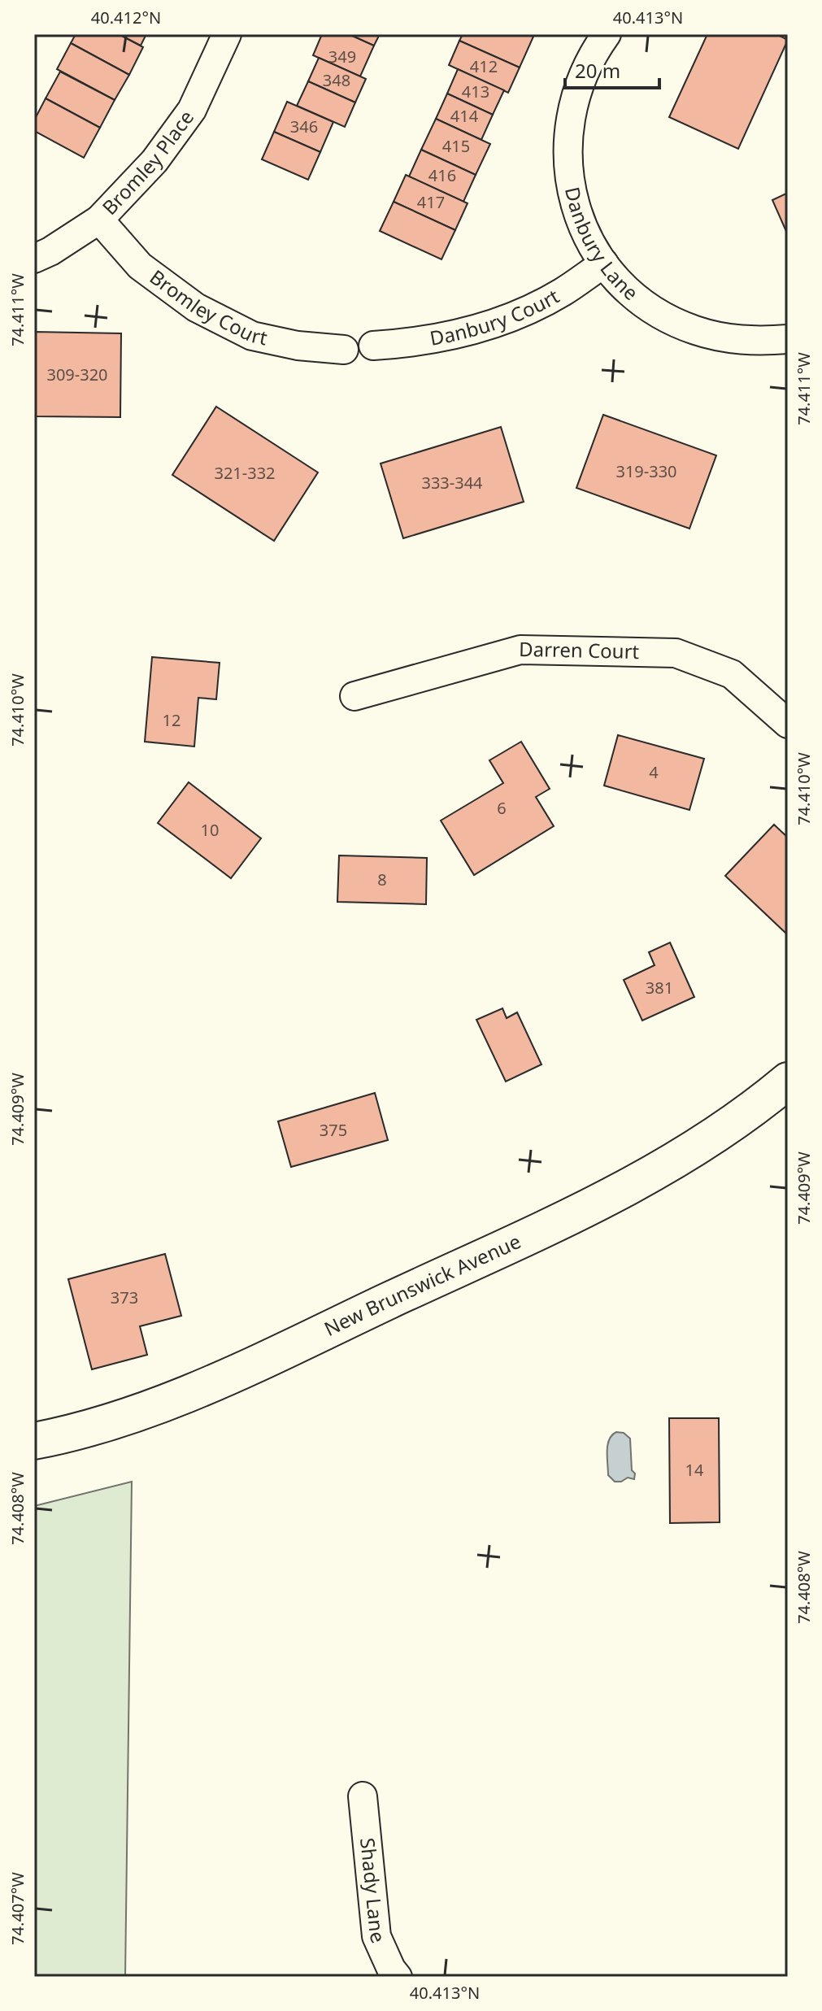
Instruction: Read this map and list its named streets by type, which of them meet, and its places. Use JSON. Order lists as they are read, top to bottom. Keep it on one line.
{"streets":{"street":["Bromley Place","Danbury Lane","Bromley Court","Danbury Court","Darren Court","New Brunswick Avenue","Shady Lane"]},"crossings":[["Bromley Place","Bromley Court"],["Danbury Lane","Danbury Court"]],"house_numbers":["349","412","348","413","414","346","415","416","417","309-320","319-330","321-332","333-344","12","4","6","10","8","381","375","373","14"],"scale_bar":"20 m","coordinates":["40.412°N","40.413°N","74.411°W","74.410°W","74.409°W","74.408°W","74.407°W"]}
